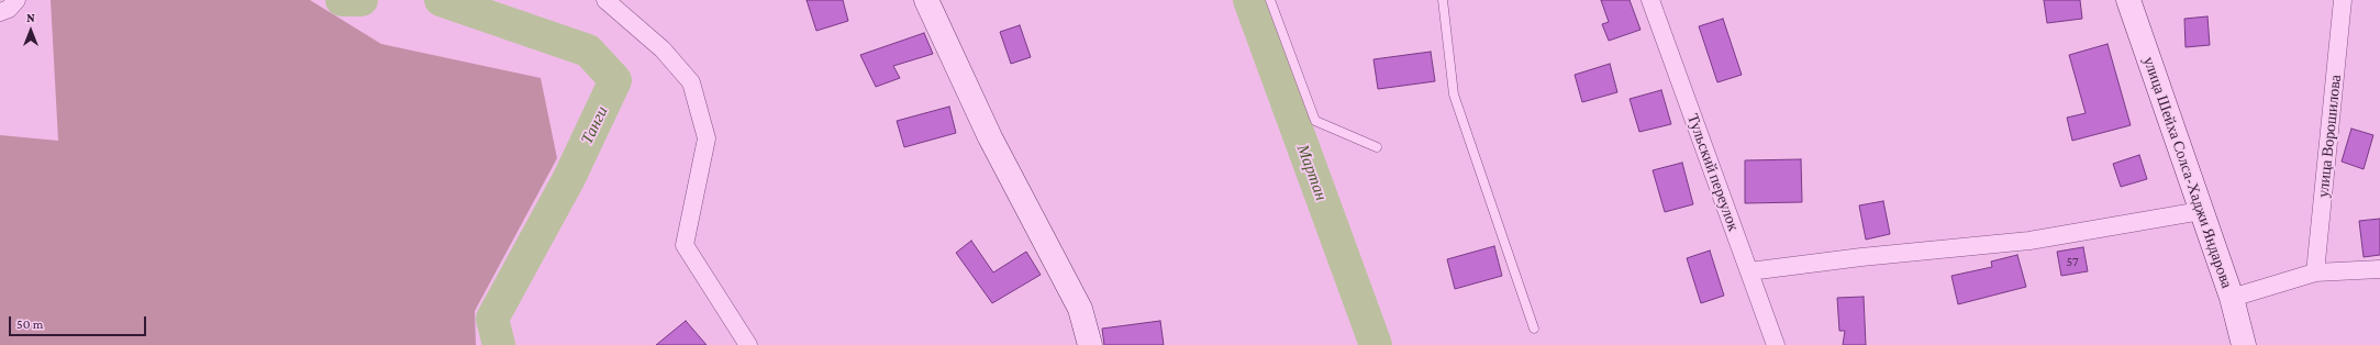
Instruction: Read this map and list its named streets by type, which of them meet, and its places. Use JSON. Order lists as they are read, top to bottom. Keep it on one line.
{"streets":{"street":["улица Ворошилова","Тульский переулок","улица Шейха Солса-Хаджи Яндарова"]},"water":["Танги","Мартан"],"house_numbers":["57"],"scale_bar":"50 m","north":"top"}
